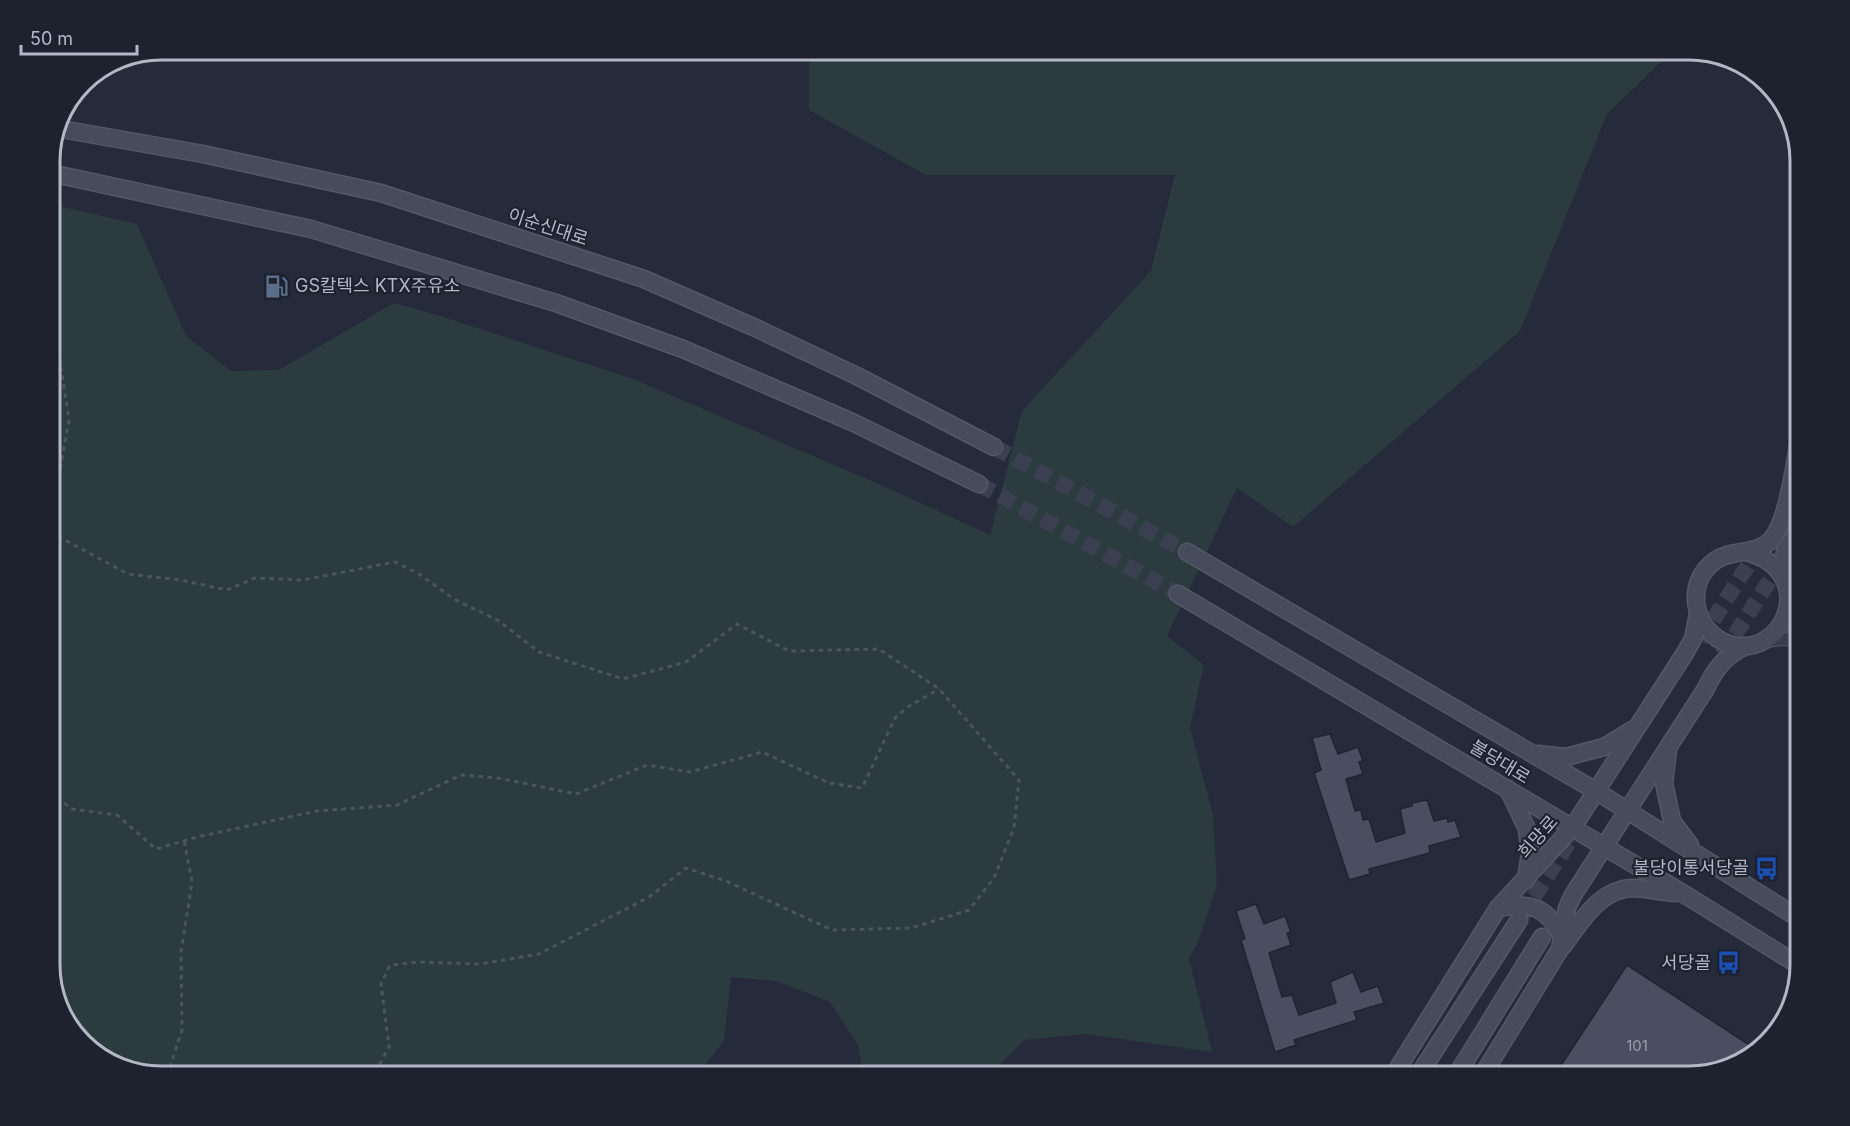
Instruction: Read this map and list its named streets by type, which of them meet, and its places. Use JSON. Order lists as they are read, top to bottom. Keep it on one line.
{"streets":{"main road":["이순신대로","불당대로","희망로"]},"crossings":[["불당대로","희망로"]],"places":{"fuel station":["GS칼텍스 KTX주유소"],"bus stop":["불당이통서당골","서당골"]},"house_numbers":["101"],"scale_bar":"50 m"}
